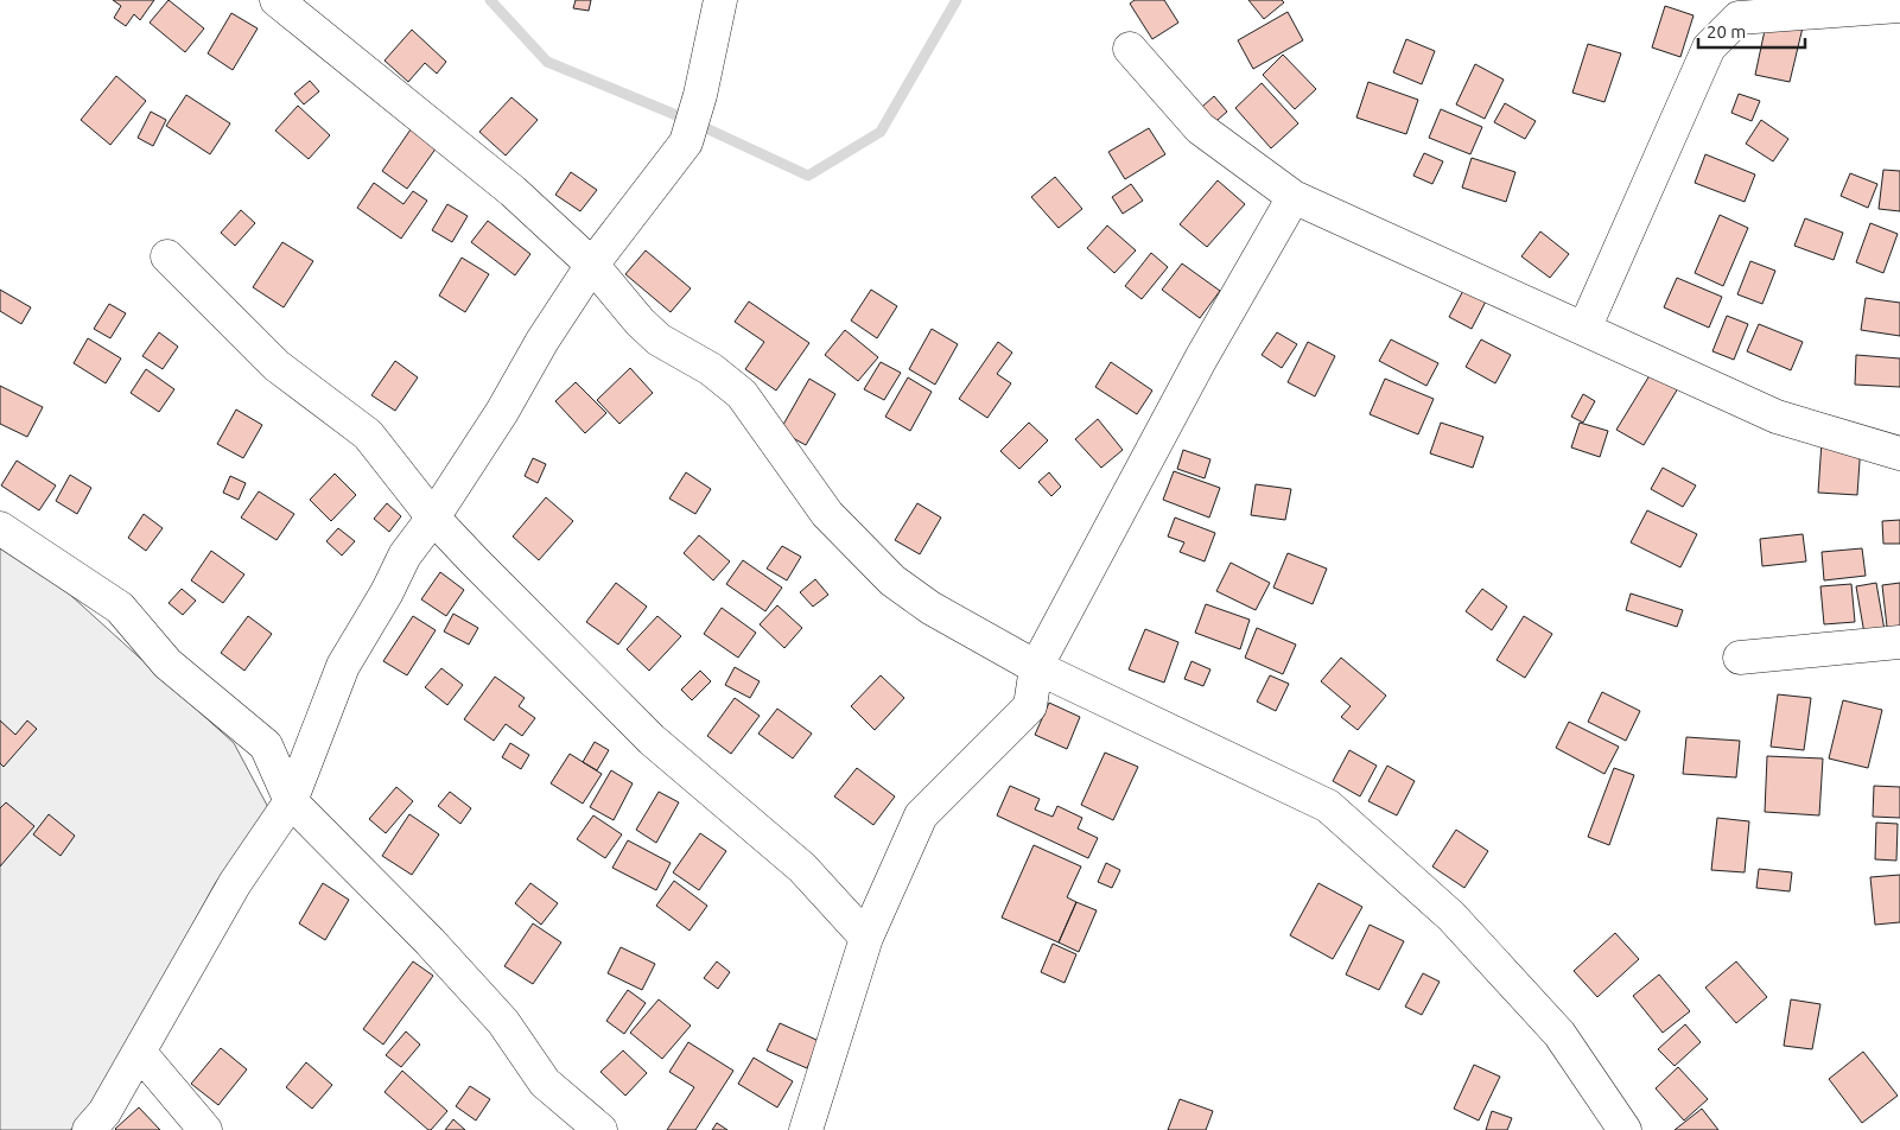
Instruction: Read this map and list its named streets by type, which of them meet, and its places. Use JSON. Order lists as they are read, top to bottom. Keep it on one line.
{"scale_bar":"20 m"}
